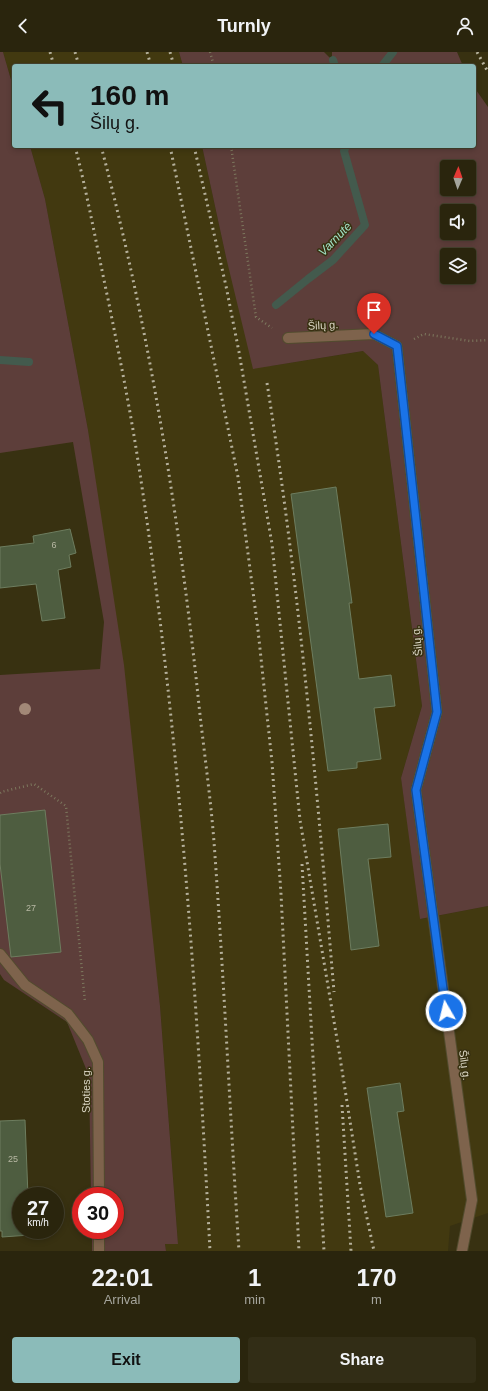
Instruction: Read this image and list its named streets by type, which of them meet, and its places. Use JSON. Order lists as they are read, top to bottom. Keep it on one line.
{"streets":{"street":["Šilų g.","Stoties g."]},"water":["Varnutė"],"house_numbers":["6","27","25"],"north":"top","page":{"header":"Turnly","turn":["160 m","Šilų g."],"speed":"27 km/h","limit":"30","eta":["22:01","Arrival","1","min","170","m"],"buttons":["Exit","Share"]}}
